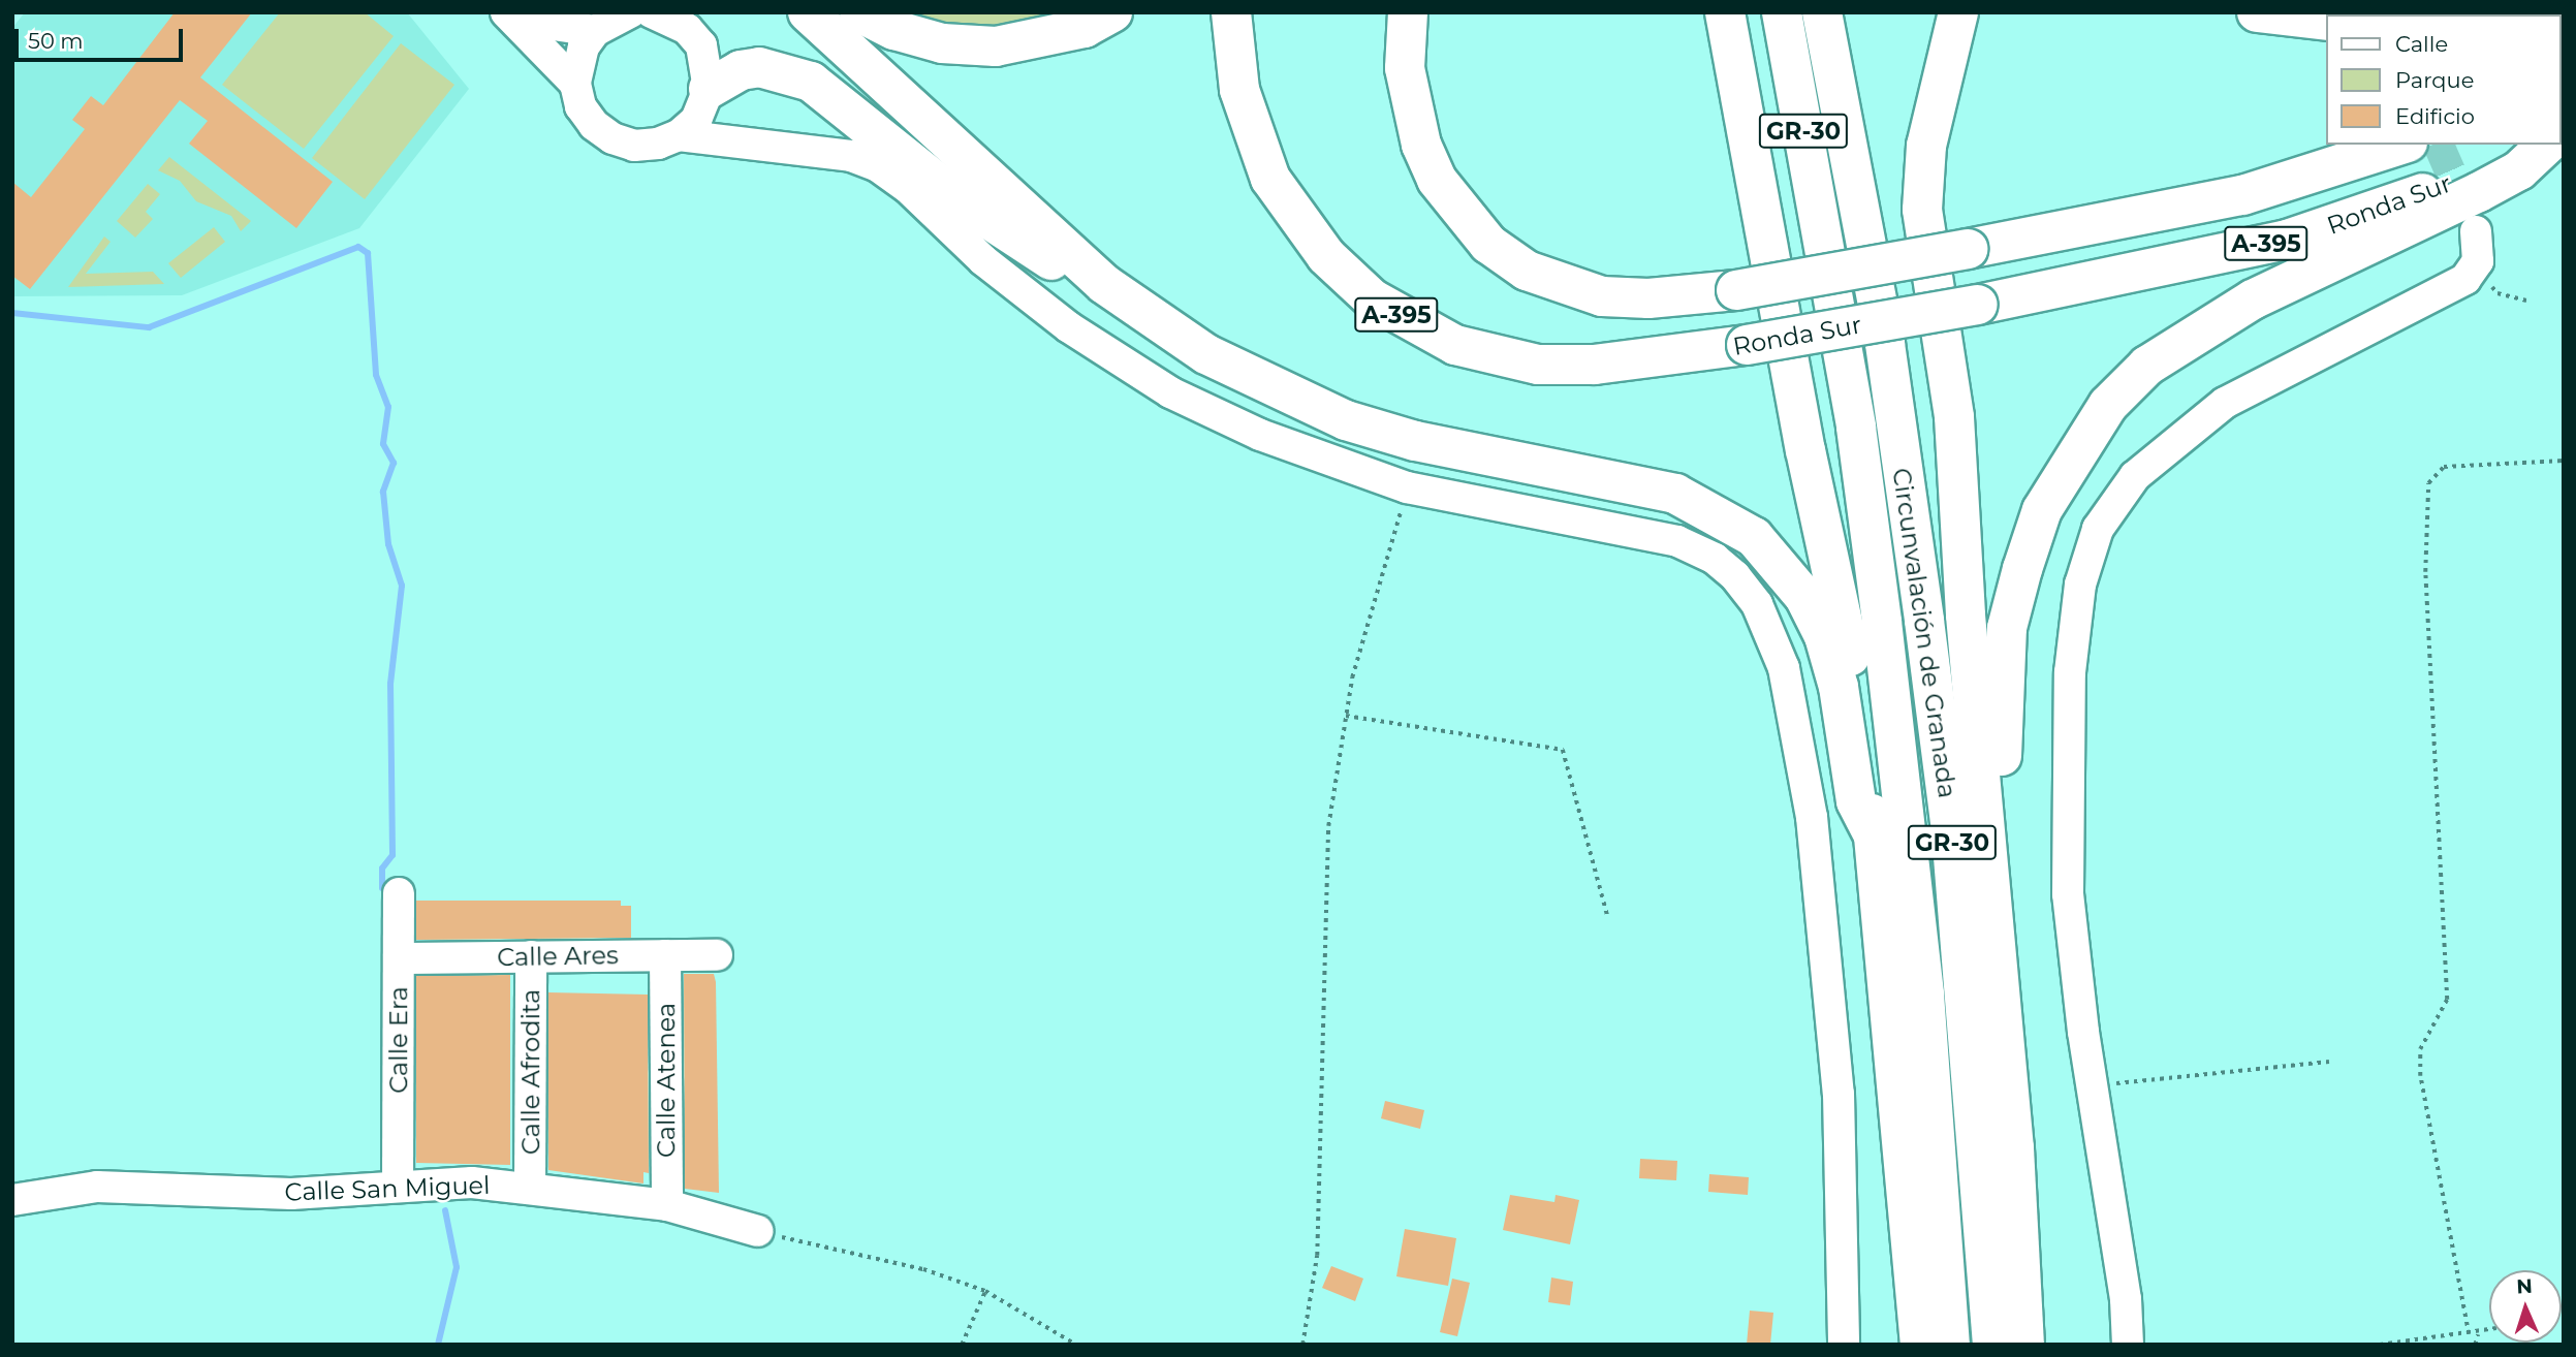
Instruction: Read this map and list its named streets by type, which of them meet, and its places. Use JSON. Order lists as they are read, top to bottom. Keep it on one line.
{"streets":{"highway":["GR-30","Ronda Sur","A-395","Circunvalación de Granada"],"street":["Calle Ares","Calle Era","Calle Afrodita","Calle Atenea","Calle San Miguel"]},"crossings":[["Calle Ares","Calle Era"],["Calle Ares","Calle Afrodita"],["Calle Ares","Calle Atenea"],["Calle Era","Calle San Miguel"],["Calle Afrodita","Calle San Miguel"],["Calle Atenea","Calle San Miguel"]],"legend":["Calle","Parque","Edificio"],"scale_bar":"50 m","north":"top"}
